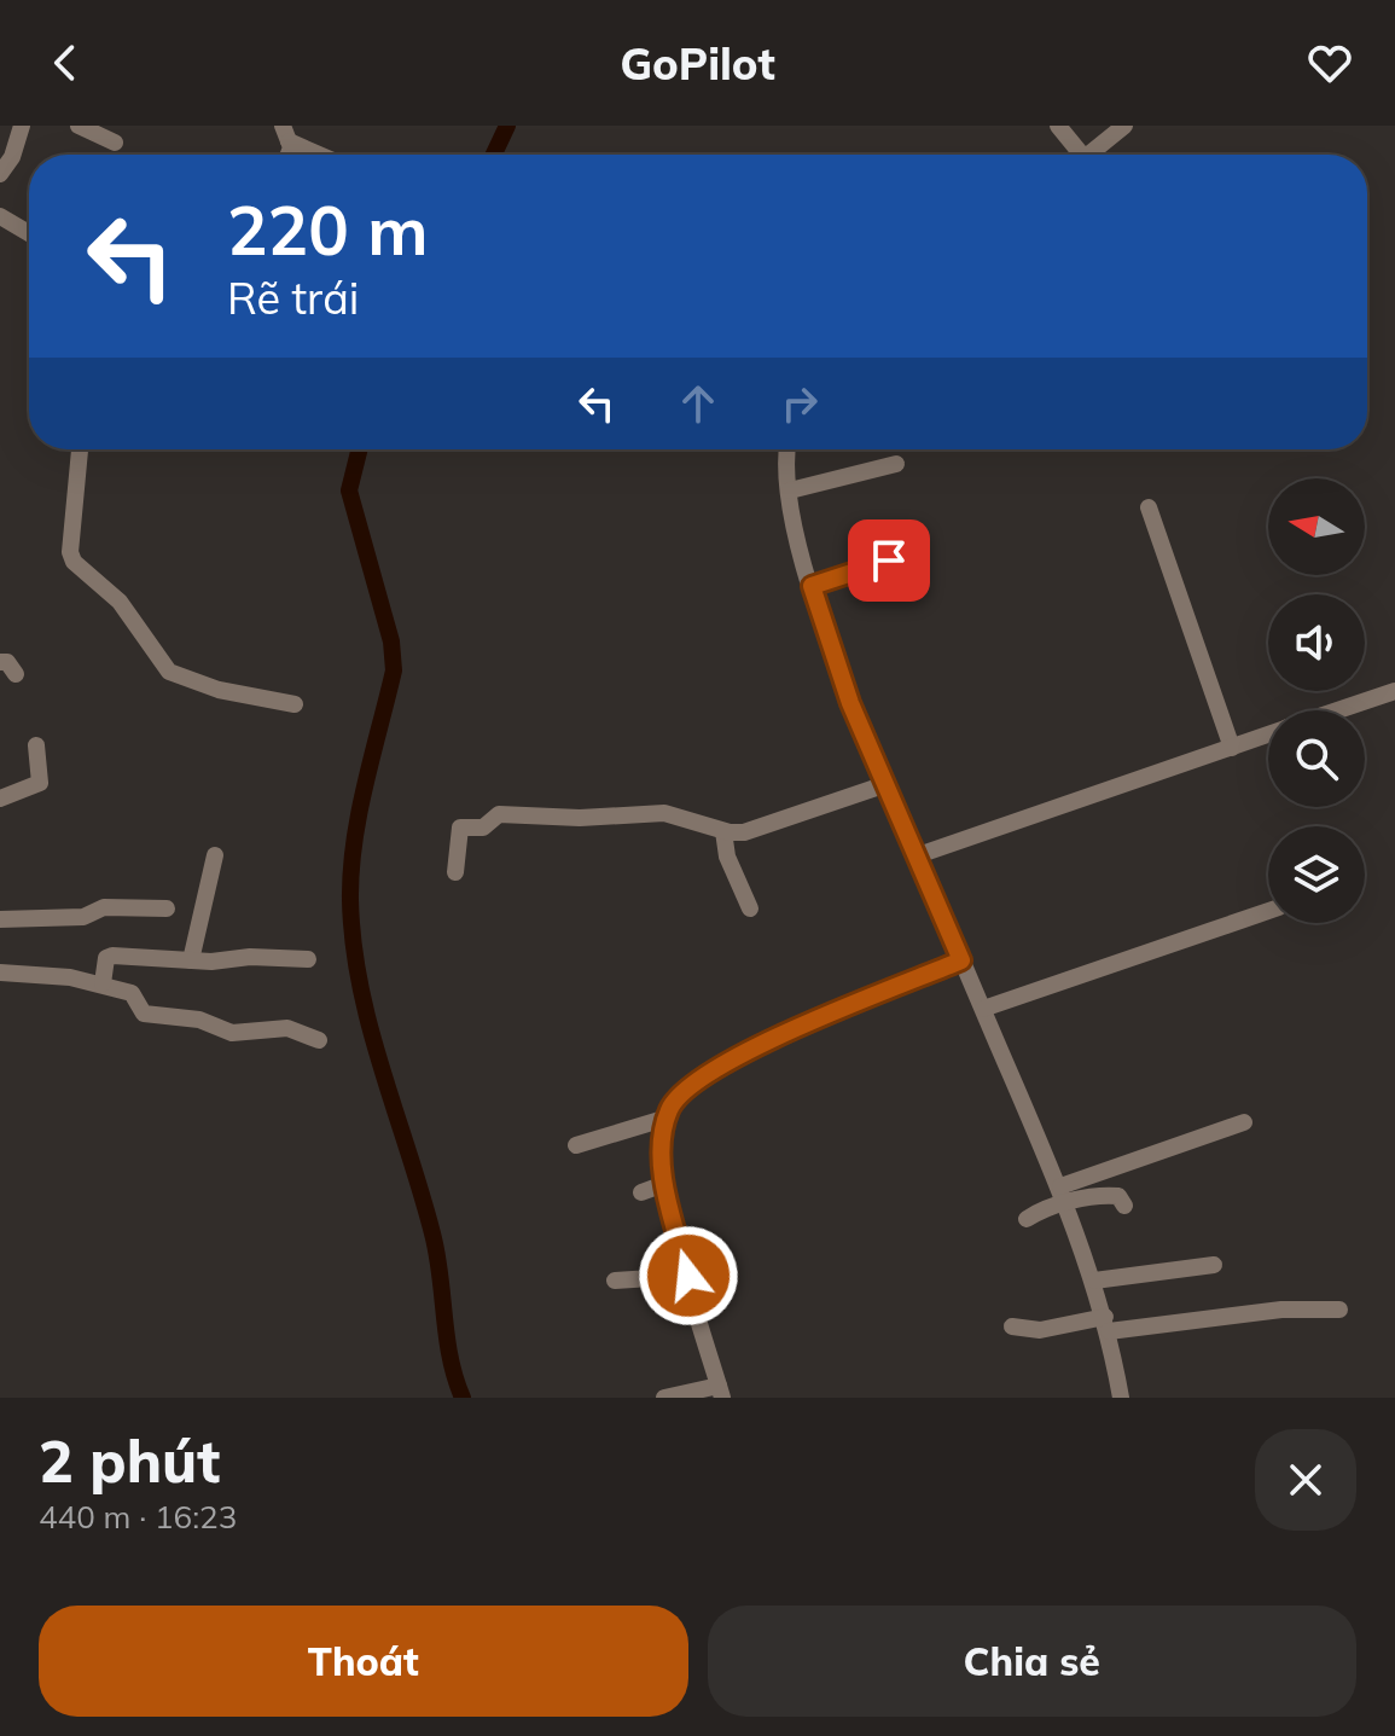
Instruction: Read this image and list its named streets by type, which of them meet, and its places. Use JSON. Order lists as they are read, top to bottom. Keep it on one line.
{"north":"left","page":{"header":"GoPilot","turn":["220 m","Rẽ trái"],"heading":["2 phút","440 m · 16:23"],"buttons":["Thoát","Chia sẻ"]}}
